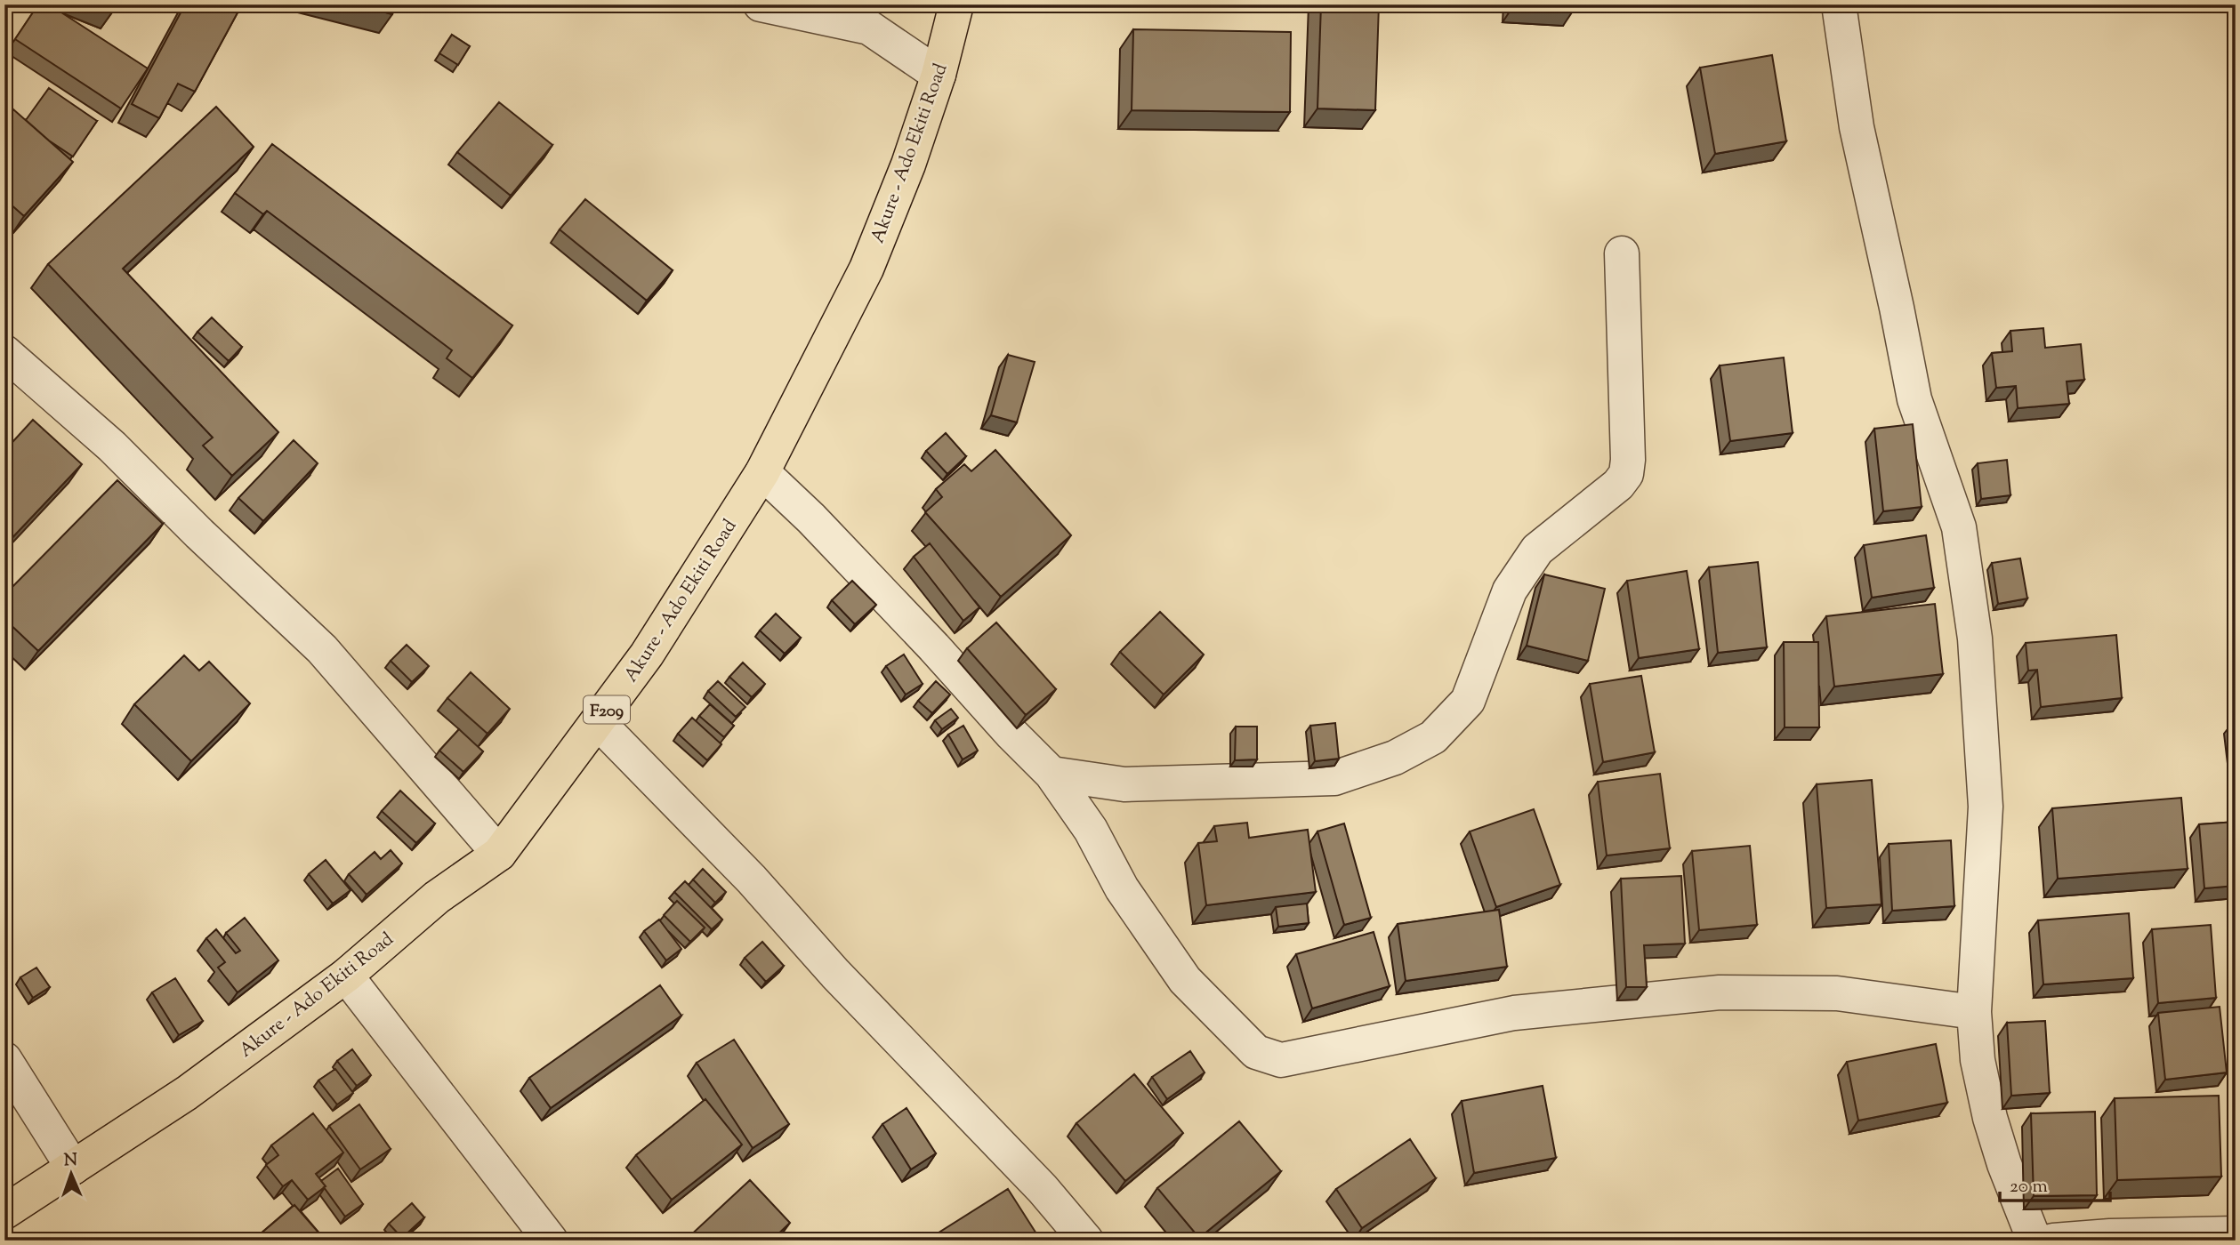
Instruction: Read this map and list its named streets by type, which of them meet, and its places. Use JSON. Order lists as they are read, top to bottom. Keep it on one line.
{"streets":{"main road":["Akure - Ado Ekiti Road","F209"]},"scale_bar":"20 m","north":"top"}
